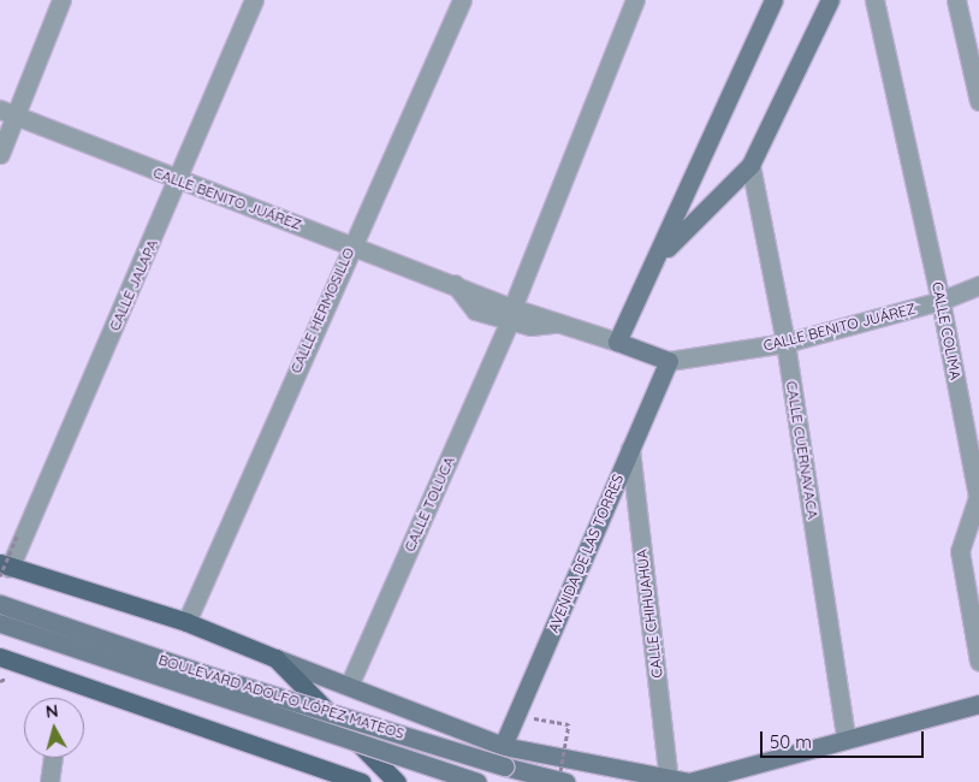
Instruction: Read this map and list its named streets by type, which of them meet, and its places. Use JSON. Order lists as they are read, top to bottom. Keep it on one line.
{"streets":{"main road":["CALLE BENITO JUÁREZ","AVENIDA DE LAS TORRES","BOULEVARD ADOLFO LÓPEZ MATEOS"],"street":["CALLE JALAPA","CALLE HERMOSILLO","CALLE COLIMA","CALLE CUERNAVACA","CALLE TOLUCA","CALLE CHIHUAHUA"]},"crossings":[["CALLE BENITO JUÁREZ","CALLE JALAPA"],["CALLE BENITO JUÁREZ","CALLE HERMOSILLO"],["CALLE BENITO JUÁREZ","CALLE COLIMA"],["CALLE BENITO JUÁREZ","CALLE CUERNAVACA"],["CALLE BENITO JUÁREZ","CALLE TOLUCA"],["CALLE BENITO JUÁREZ","AVENIDA DE LAS TORRES"],["CALLE JALAPA","BOULEVARD ADOLFO LÓPEZ MATEOS"],["CALLE HERMOSILLO","BOULEVARD ADOLFO LÓPEZ MATEOS"],["CALLE TOLUCA","BOULEVARD ADOLFO LÓPEZ MATEOS"],["AVENIDA DE LAS TORRES","CALLE CHIHUAHUA"],["AVENIDA DE LAS TORRES","BOULEVARD ADOLFO LÓPEZ MATEOS"],["CALLE CHIHUAHUA","BOULEVARD ADOLFO LÓPEZ MATEOS"]],"scale_bar":"50 m","north":"top"}
